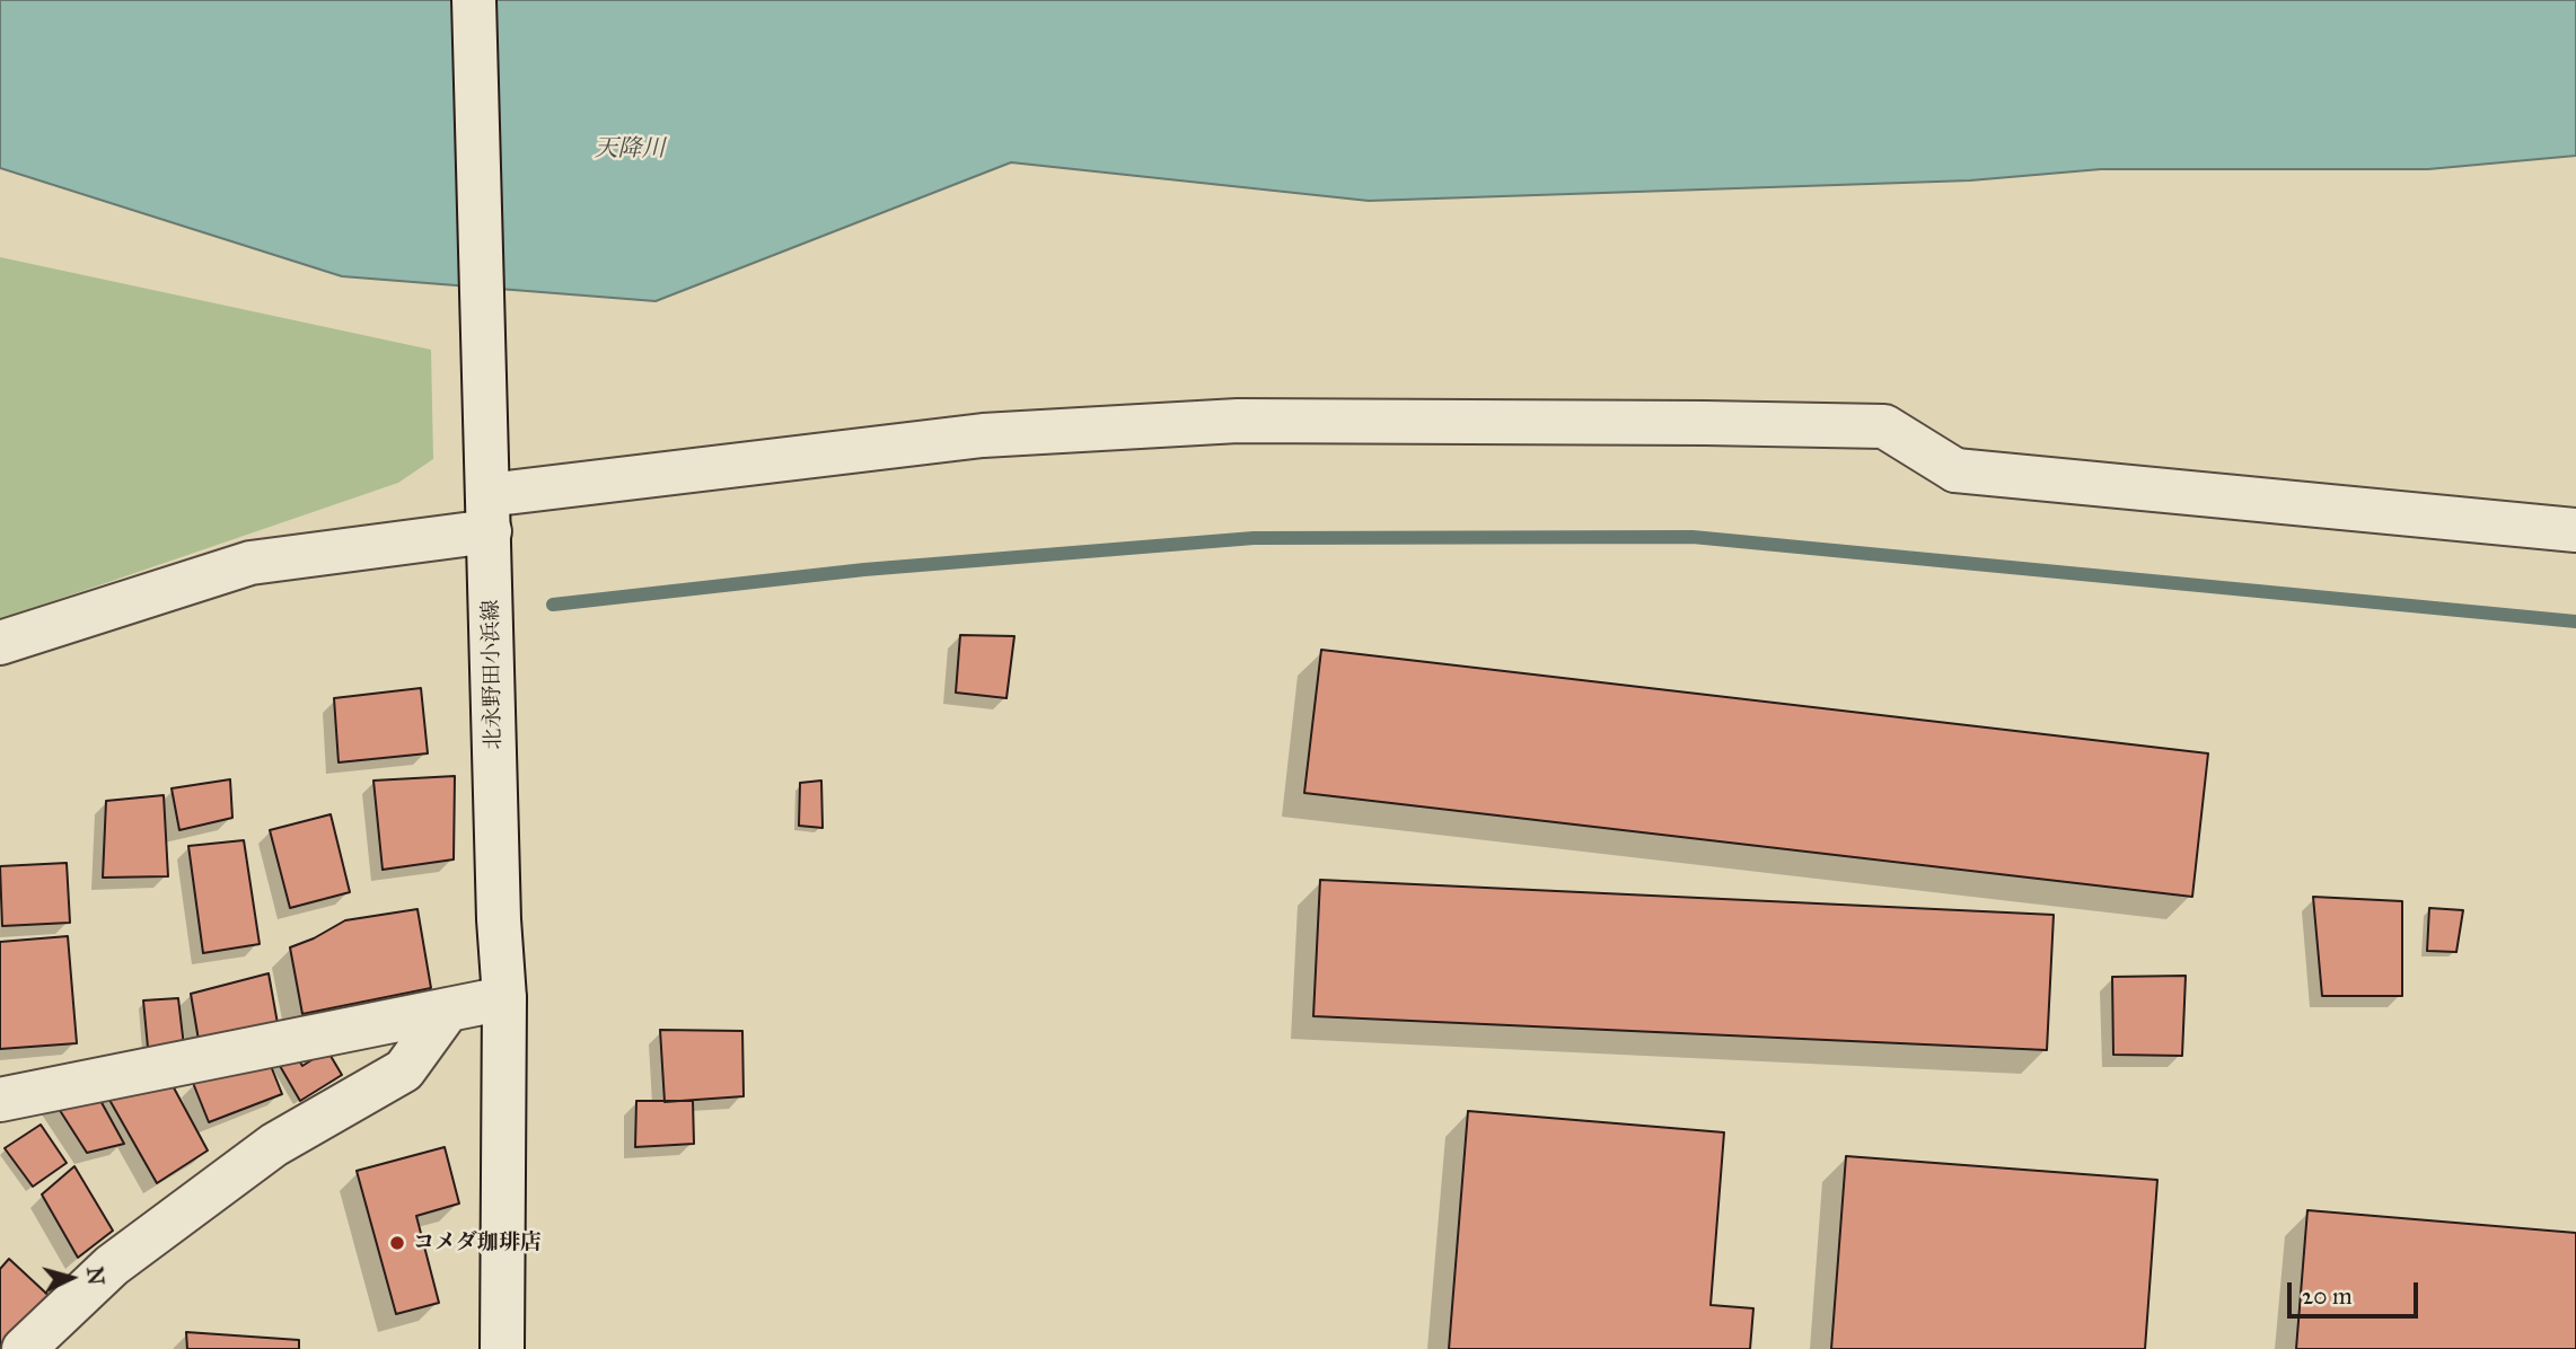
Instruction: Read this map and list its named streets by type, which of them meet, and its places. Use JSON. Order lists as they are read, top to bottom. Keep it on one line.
{"streets":{"street":["北永野田小浜線"]},"water":["天降川"],"places":["コメダ珈琲店"],"scale_bar":"20 m","north":"right"}
